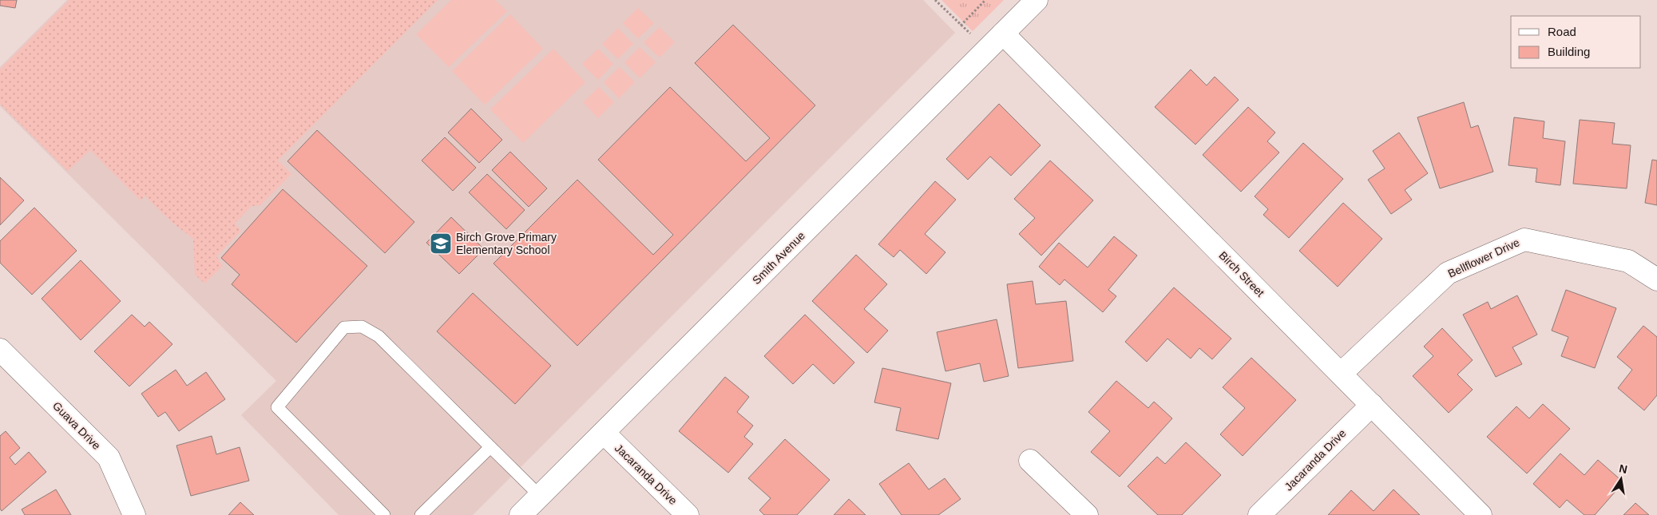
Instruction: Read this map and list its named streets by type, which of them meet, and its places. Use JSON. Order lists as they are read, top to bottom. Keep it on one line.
{"streets":{"street":["Smith Avenue","Bellflower Drive","Birch Street","Guava Drive","Jacaranda Drive"]},"crossings":[["Smith Avenue","Birch Street"],["Smith Avenue","Jacaranda Drive"],["Bellflower Drive","Birch Street"],["Birch Street","Jacaranda Drive"]],"places":{"school or university":["Birch Grove Primary Elementary School"]},"legend":["Road","Building"],"north":"top"}
